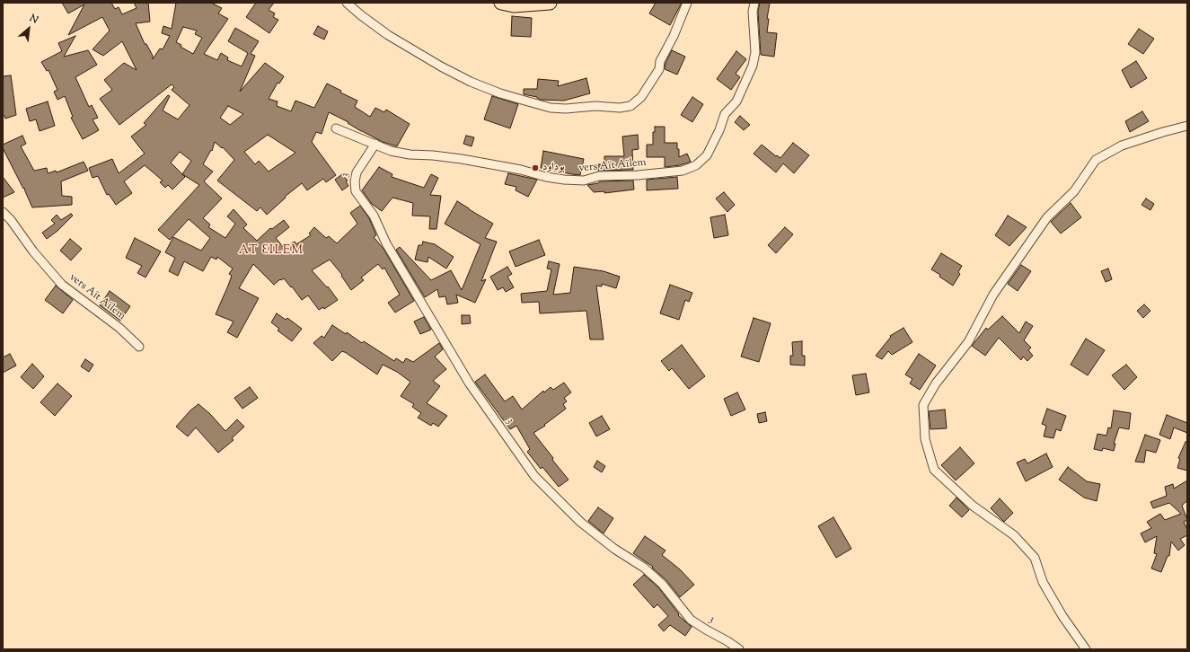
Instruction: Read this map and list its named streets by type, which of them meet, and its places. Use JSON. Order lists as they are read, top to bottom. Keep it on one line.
{"streets":{"street":["vers Aït Aïlem","3"]},"crossings":[["vers Aït Aïlem","3"]],"districts":["AT ƐILEM"],"places":["بوداود"],"north":"top right"}
